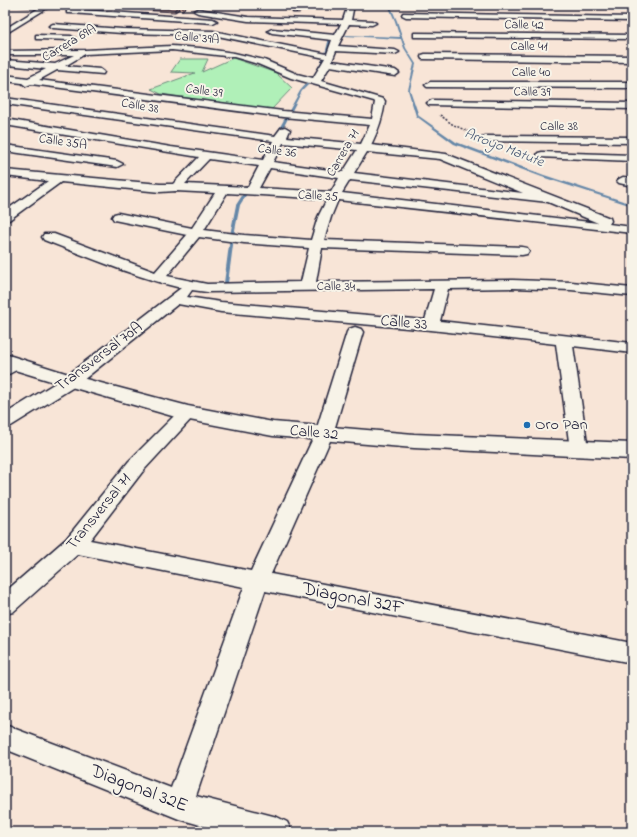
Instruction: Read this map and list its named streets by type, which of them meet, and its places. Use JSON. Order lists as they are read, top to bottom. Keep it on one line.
{"streets":{"street":["Calle 42","Calle 39A","Carrera 69A","Calle 41","Calle 40","Calle 39","Calle 38","Calle 35A","Calle 36","Carrera 71","Calle 35","Calle 34","Calle 33","Transversal 70A","Calle 32","Transversal 71","Diagonal 32F","Diagonal 32E"]},"crossings":[["Calle 39A","Carrera 69A"],["Calle 39A","Carrera 71"],["Carrera 69A","Calle 39"],["Calle 39","Carrera 71"],["Calle 38","Calle 36"],["Calle 38","Carrera 71"],["Calle 35A","Calle 35"],["Calle 36","Carrera 71"],["Carrera 71","Calle 35"],["Carrera 71","Calle 34"],["Calle 34","Transversal 70A"],["Calle 33","Transversal 70A"],["Transversal 70A","Calle 32"],["Calle 32","Transversal 71"],["Transversal 71","Diagonal 32F"]],"water":["Arroyo Matute"],"places":["Oro Pan"]}
